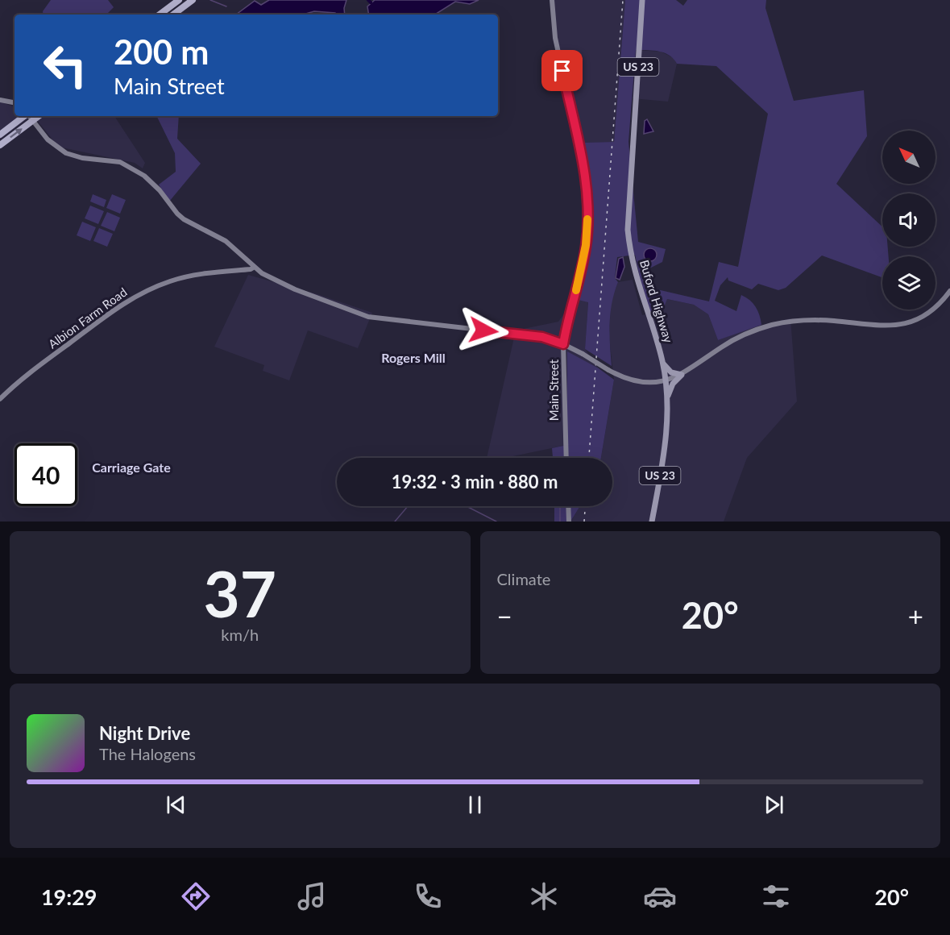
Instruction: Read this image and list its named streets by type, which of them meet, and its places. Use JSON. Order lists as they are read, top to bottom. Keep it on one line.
{"streets":{"main road":["US 23","Buford Highway"],"street":["Albion Farm Road","Main Street"]},"districts":["Rogers Mill","Carriage Gate"],"north":"top left","page":{"turn":["200 m","Main Street"],"limit":"40","trip":"19:32 · 3 min · 880 m","tile":[["37","km/h"],"Climate"],"heat":["−","20°","+"],"song":["Night Drive","The Halogens"],"tabs":["19:29","20°"]}}
